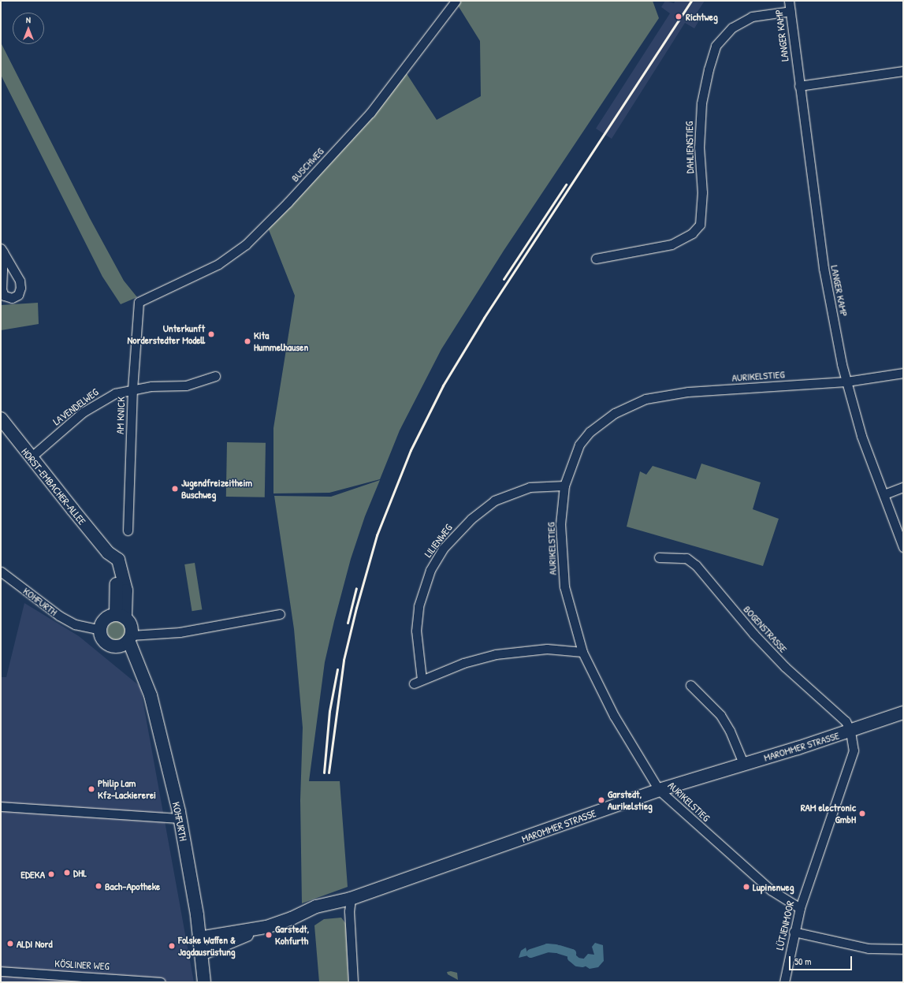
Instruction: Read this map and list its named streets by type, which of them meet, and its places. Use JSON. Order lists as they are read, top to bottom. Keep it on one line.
{"streets":{"street":["LANGER KAMP","DAHLIENSTIEG","BUSCHWEG","AURIKELSTIEG","LAVENDELWEG","AM KNICK","HORST-EMBACHER-ALLEE","LILIENWEG","KOHFURTH","BOGENSTRASSE","MAROMMER STRASSE","LÜTJENMOOR","KÖSLINER WEG"]},"crossings":[["LANGER KAMP","DAHLIENSTIEG"],["LANGER KAMP","AURIKELSTIEG"],["BUSCHWEG","AM KNICK"],["AURIKELSTIEG","LILIENWEG"],["AURIKELSTIEG","MAROMMER STRASSE"],["AURIKELSTIEG","LÜTJENMOOR"],["LAVENDELWEG","AM KNICK"],["LAVENDELWEG","HORST-EMBACHER-ALLEE"],["HORST-EMBACHER-ALLEE","KOHFURTH"],["KOHFURTH","MAROMMER STRASSE"],["BOGENSTRASSE","MAROMMER STRASSE"],["BOGENSTRASSE","LÜTJENMOOR"],["MAROMMER STRASSE","LÜTJENMOOR"]],"places":["Richtweg","Unterkunft Norderstedter Modell","Kita Hummelhausen","Jugendfreizeitheim Buschweg","Philip Lam Kfz-Lackiererei","Garstedt, Aurikelstieg","RAM electronic GmbH","DHL","EDEKA","Bach-Apotheke","Lupinenweg","Garstedt, Kohfurth","ALDI Nord","Folske Waffen & Jagdausrüstung"],"scale_bar":"50 m","north":"top"}
